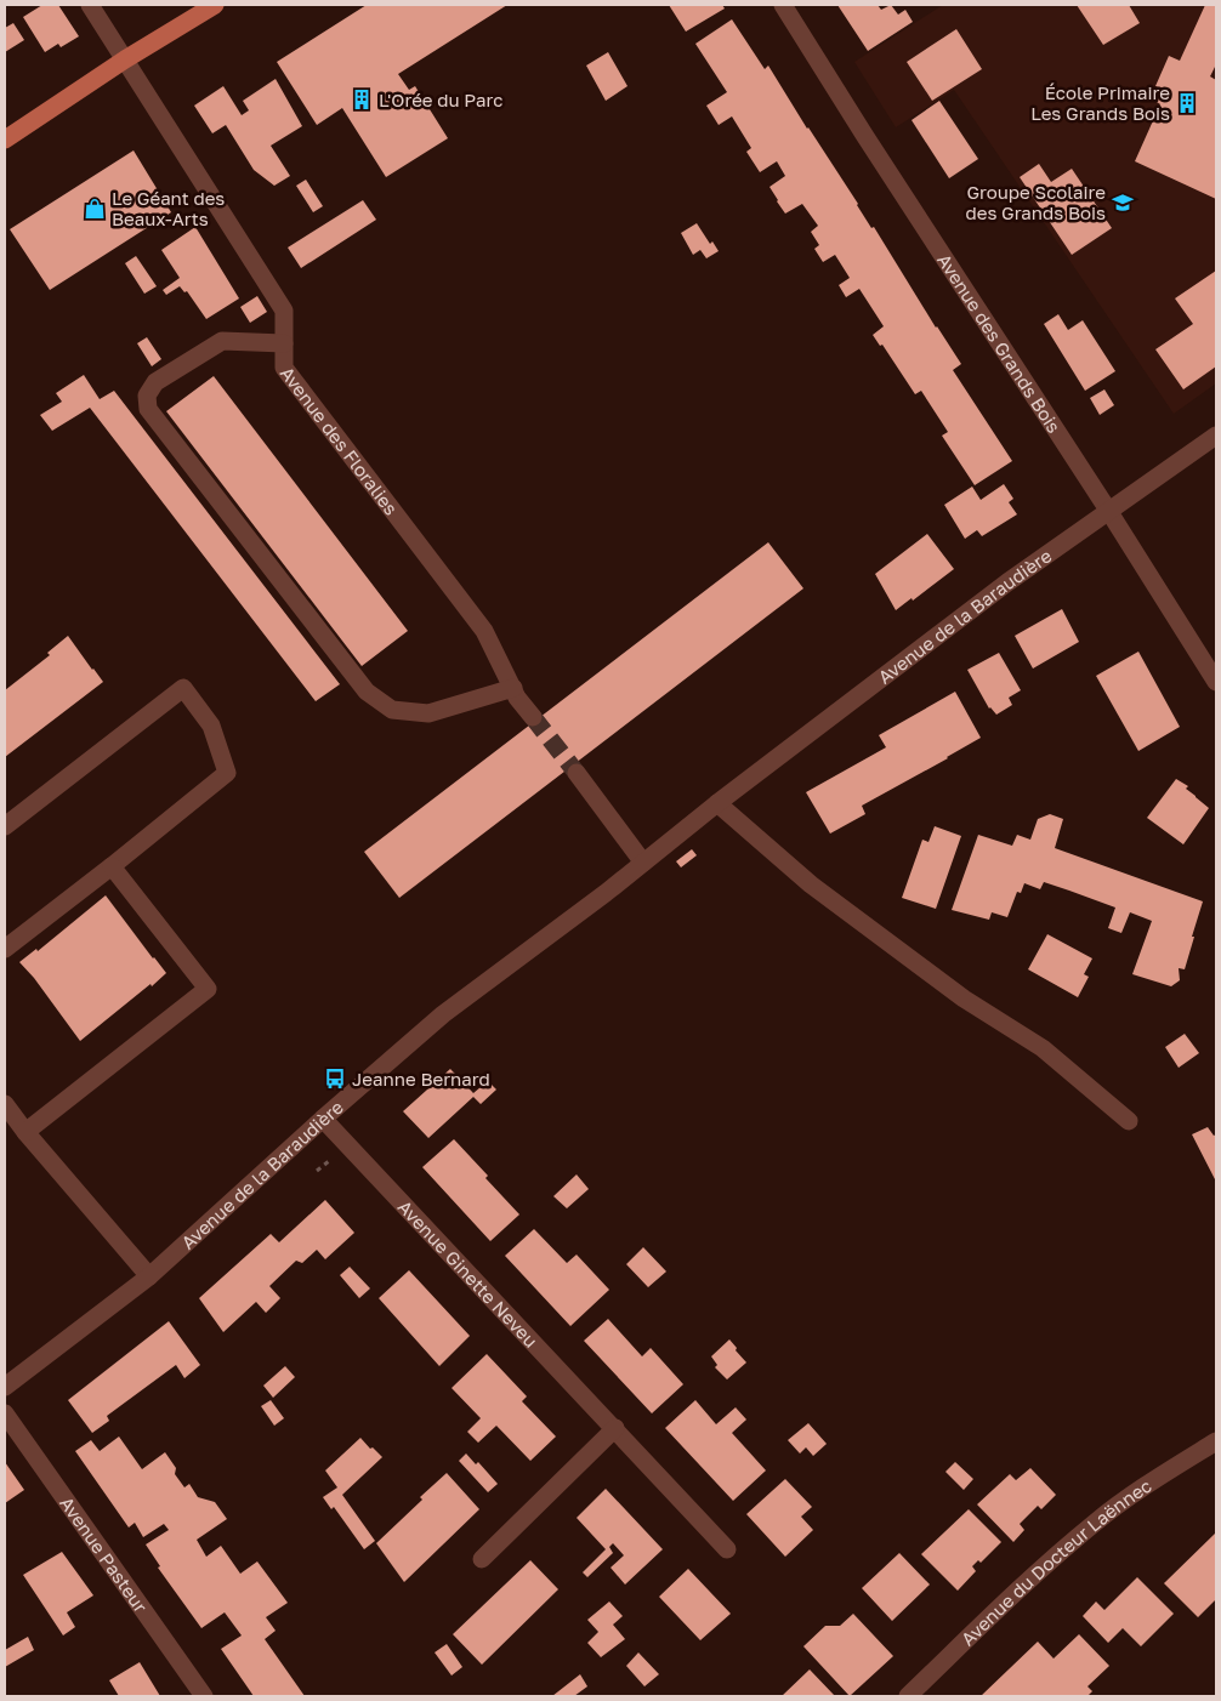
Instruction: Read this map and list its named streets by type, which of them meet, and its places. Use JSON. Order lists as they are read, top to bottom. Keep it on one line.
{"streets":{"street":["Avenue des Grands Bois","Avenue des Floralies","Avenue de la Baraudière","Avenue Ginette Neveu","Avenue Pasteur","Avenue du Docteur Laënnec"]},"crossings":[["Avenue des Grands Bois","Avenue de la Baraudière"],["Avenue de la Baraudière","Avenue Ginette Neveu"]],"places":{"building":["L'Orée du Parc","École Primaire Les Grands Bois"],"school or university":["Groupe Scolaire des Grands Bois"],"shop":["Le Géant des Beaux-Arts"],"bus stop":["Jeanne Bernard"]}}
